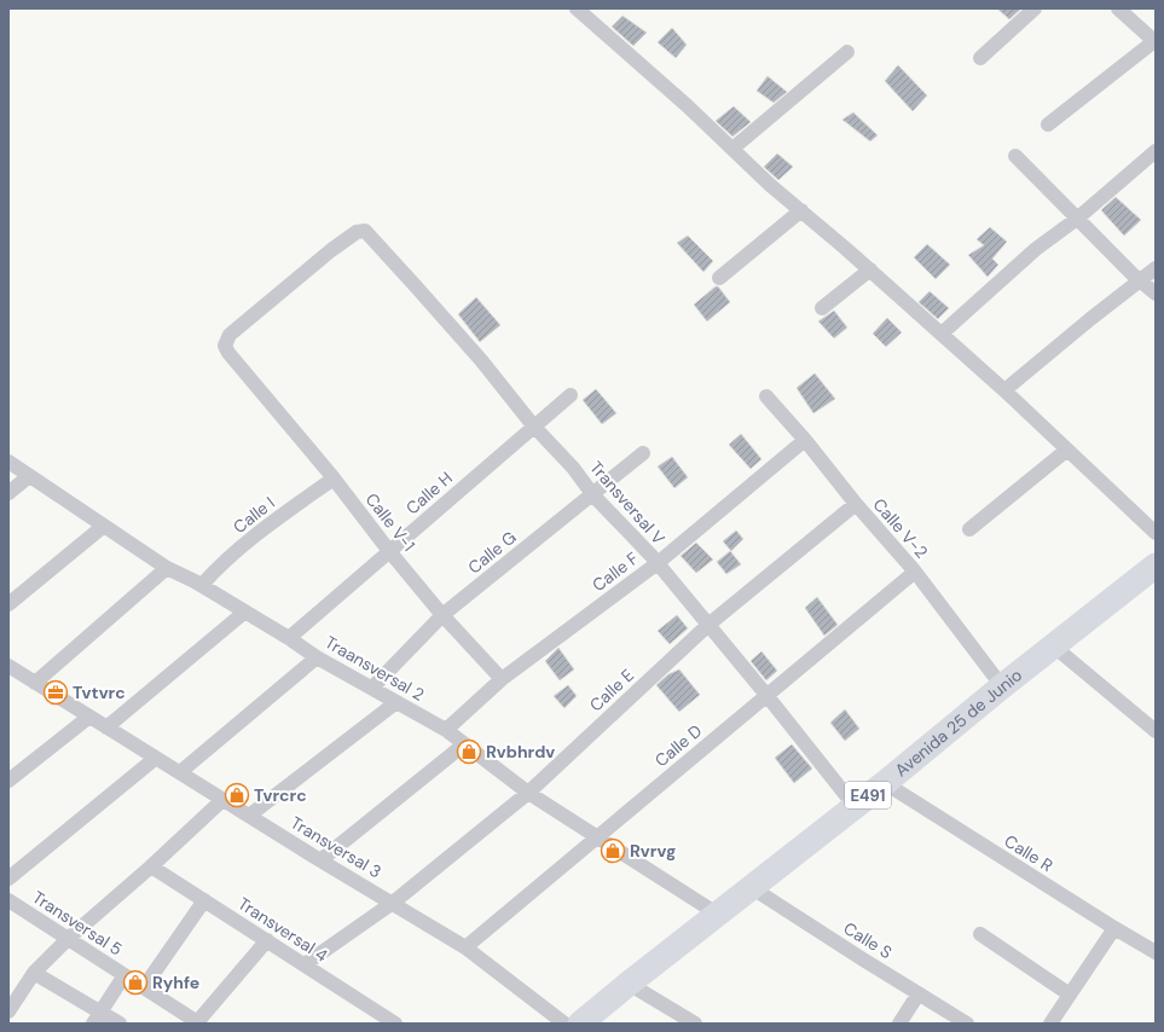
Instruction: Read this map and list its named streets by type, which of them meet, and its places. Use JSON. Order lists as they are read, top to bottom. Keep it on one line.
{"streets":{"highway":["Avenida 25 de Junio","E491"],"street":["Calle H","Transversal V","Calle I","Calle V-1","Calle V-2","Calle G","Calle F","Traansversal 2","Calle E","Calle D","Transversal 3","Calle R","Transversal 5","Transversal 4","Calle S"]},"crossings":[["Calle H","Transversal V"],["Calle H","Calle V-1"],["Calle H","Traansversal 2"],["Transversal V","Calle V-1"],["Transversal V","Calle G"],["Transversal V","Calle F"],["Transversal V","Calle E"],["Transversal V","Avenida 25 de Junio"],["Transversal V","Calle D"],["Calle I","Calle V-1"],["Calle I","Traansversal 2"],["Calle V-1","Calle G"],["Calle V-1","Calle F"],["Calle V-2","Calle F"],["Calle V-2","Calle E"],["Calle V-2","Avenida 25 de Junio"],["Calle V-2","Calle D"],["Calle G","Traansversal 2"],["Calle F","Traansversal 2"],["Traansversal 2","Calle E"],["Traansversal 2","Avenida 25 de Junio"],["Traansversal 2","Calle D"],["Calle E","Transversal 3"],["Calle E","Transversal 4"],["Avenida 25 de Junio","Calle R"],["Avenida 25 de Junio","Calle S"],["Calle D","Transversal 3"]],"places":{"office":["Tvtvrc"],"shop":["Rvbhrdv","Tvrcrc","Rvrvg","Ryhfe"]}}
